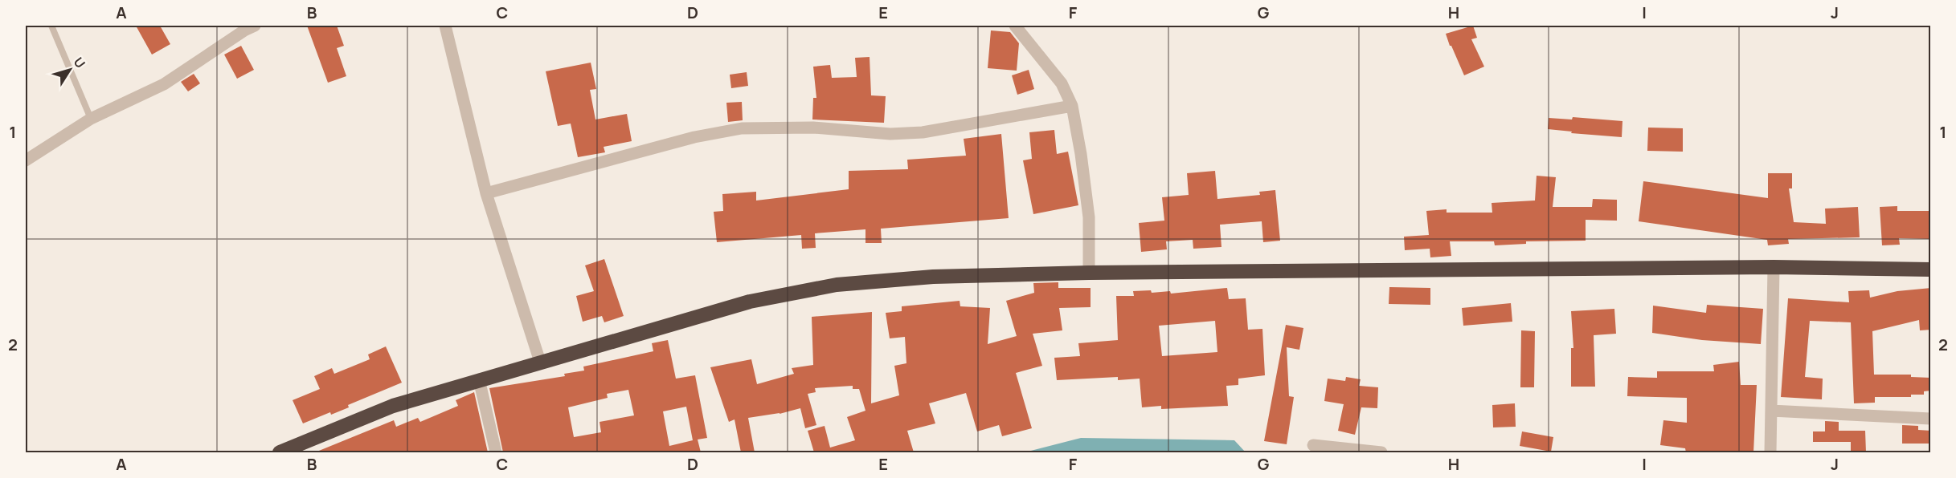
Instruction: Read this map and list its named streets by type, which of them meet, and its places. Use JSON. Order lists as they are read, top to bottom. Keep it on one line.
{"north":"top right","grid":{"columns":["A","B","C","D","E","F","G","H","I","J"],"rows":["1","2"]}}
